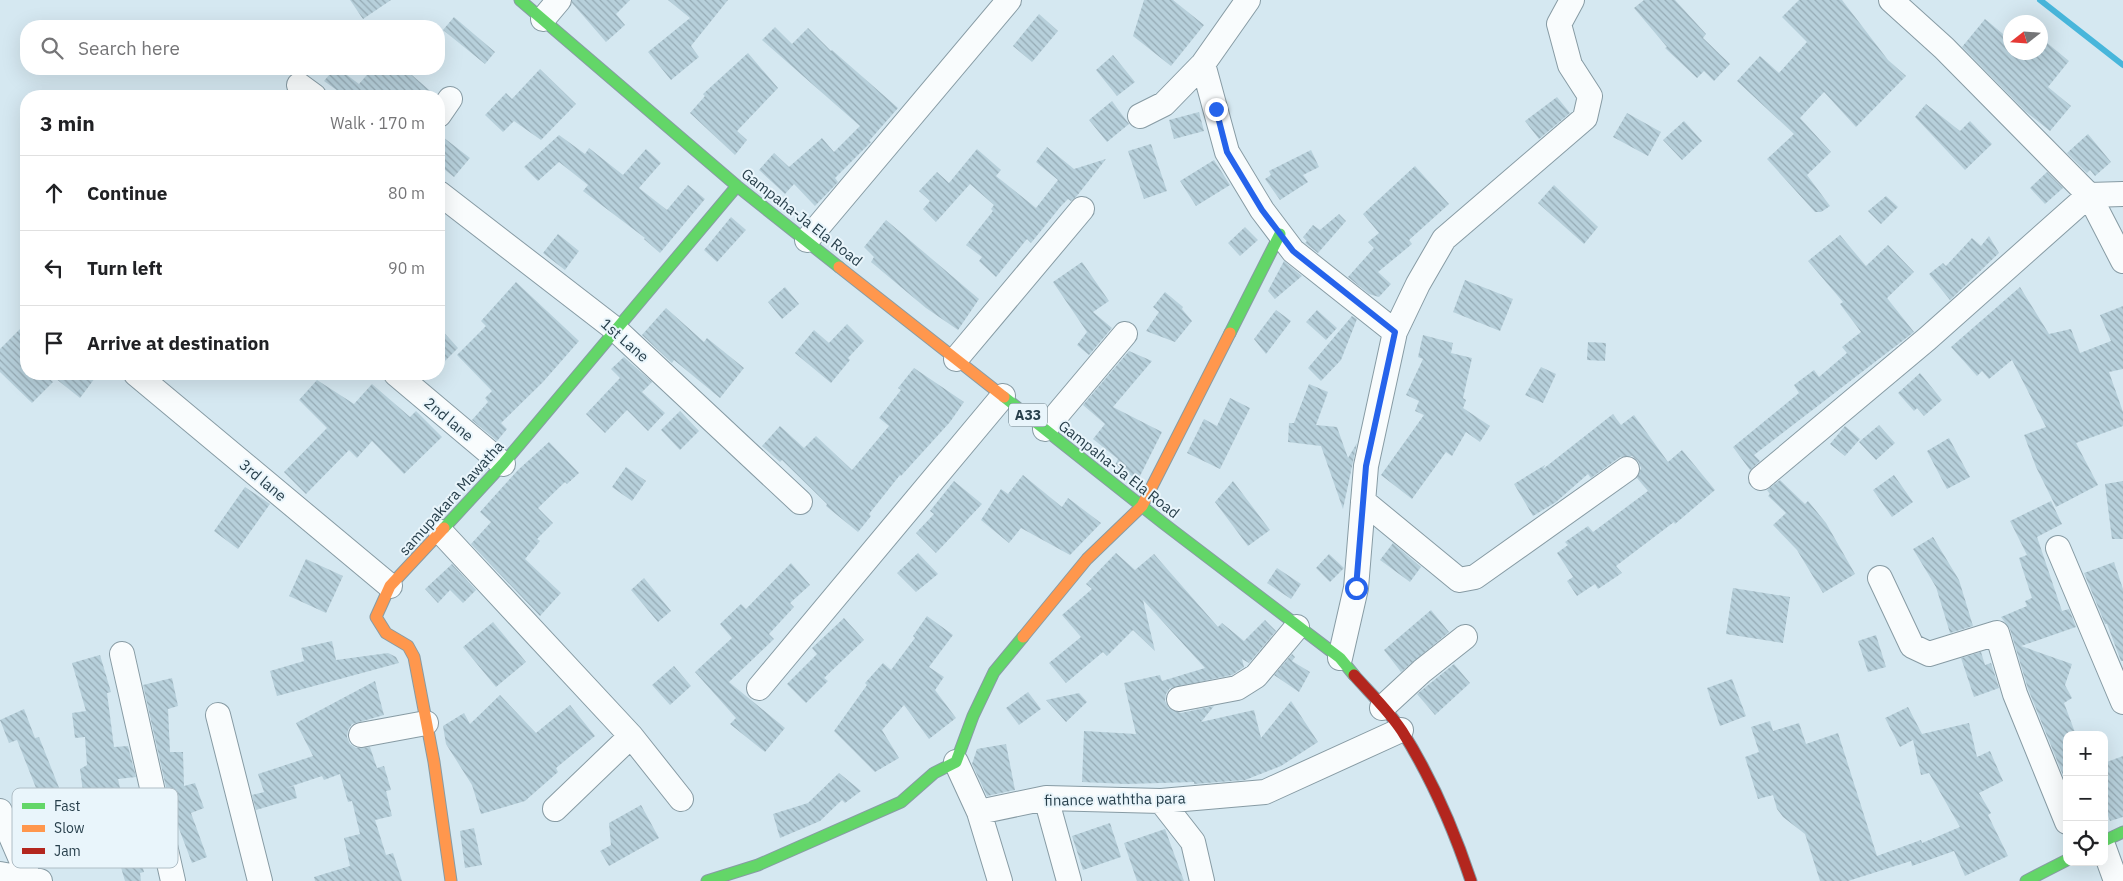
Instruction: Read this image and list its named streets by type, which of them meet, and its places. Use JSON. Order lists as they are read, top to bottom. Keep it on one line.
{"streets":{"main road":["Gampaha-Ja Ela Road","A33","samupakara Mawatha"],"street":["1st Lane","2nd lane","3rd lane","finance waththa para"]},"crossings":[["Gampaha-Ja Ela Road","samupakara Mawatha"],["Gampaha-Ja Ela Road","finance waththa para"],["1st Lane","samupakara Mawatha"],["2nd lane","samupakara Mawatha"],["3rd lane","samupakara Mawatha"]],"legend":["Fast","Slow","Jam"],"north":"left","page":{"search":"Search here","heading":["3 min","Walk · 170 m"],"list":[["Continue","80 m"],["Turn left","90 m"],"Arrive at destination"],"map_buttons":["+","−"]}}
